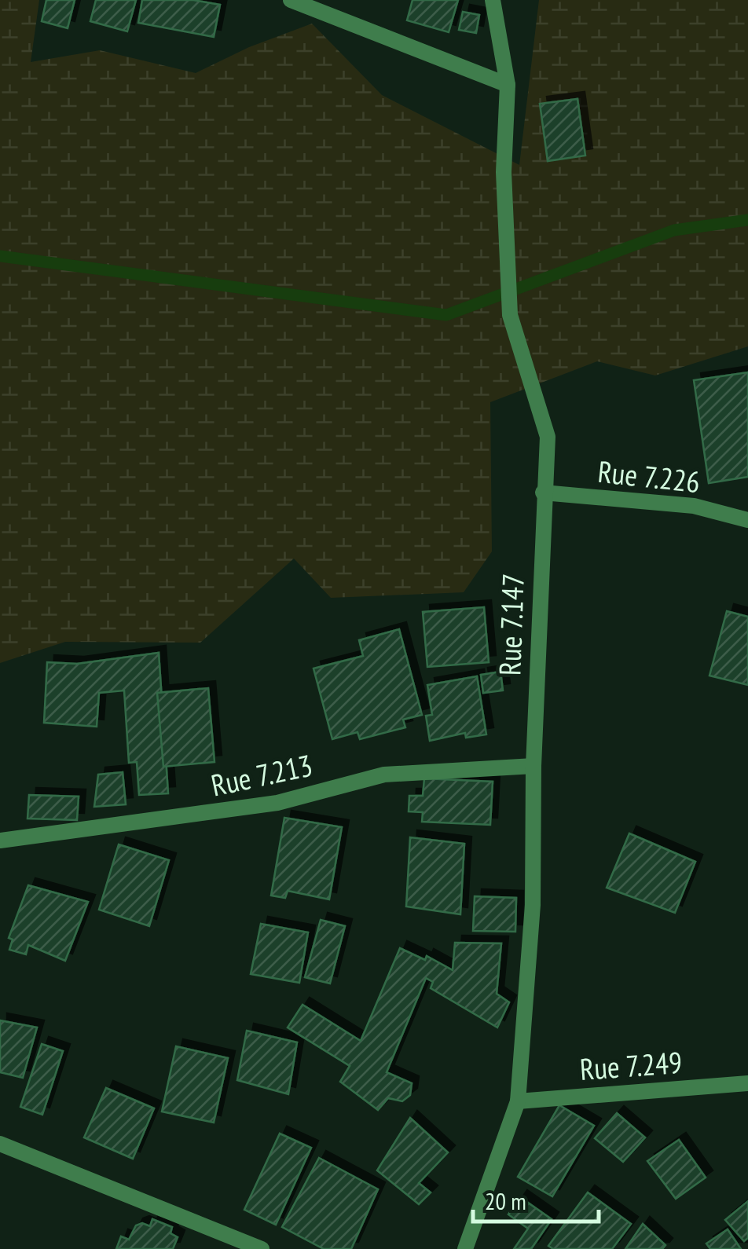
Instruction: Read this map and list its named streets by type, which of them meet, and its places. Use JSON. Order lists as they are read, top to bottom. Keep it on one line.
{"streets":{"street":["Rue 7.226","Rue 7.147","Rue 7.213","Rue 7.249"]},"crossings":[["Rue 7.226","Rue 7.147"],["Rue 7.147","Rue 7.213"],["Rue 7.147","Rue 7.249"]],"scale_bar":"20 m"}
